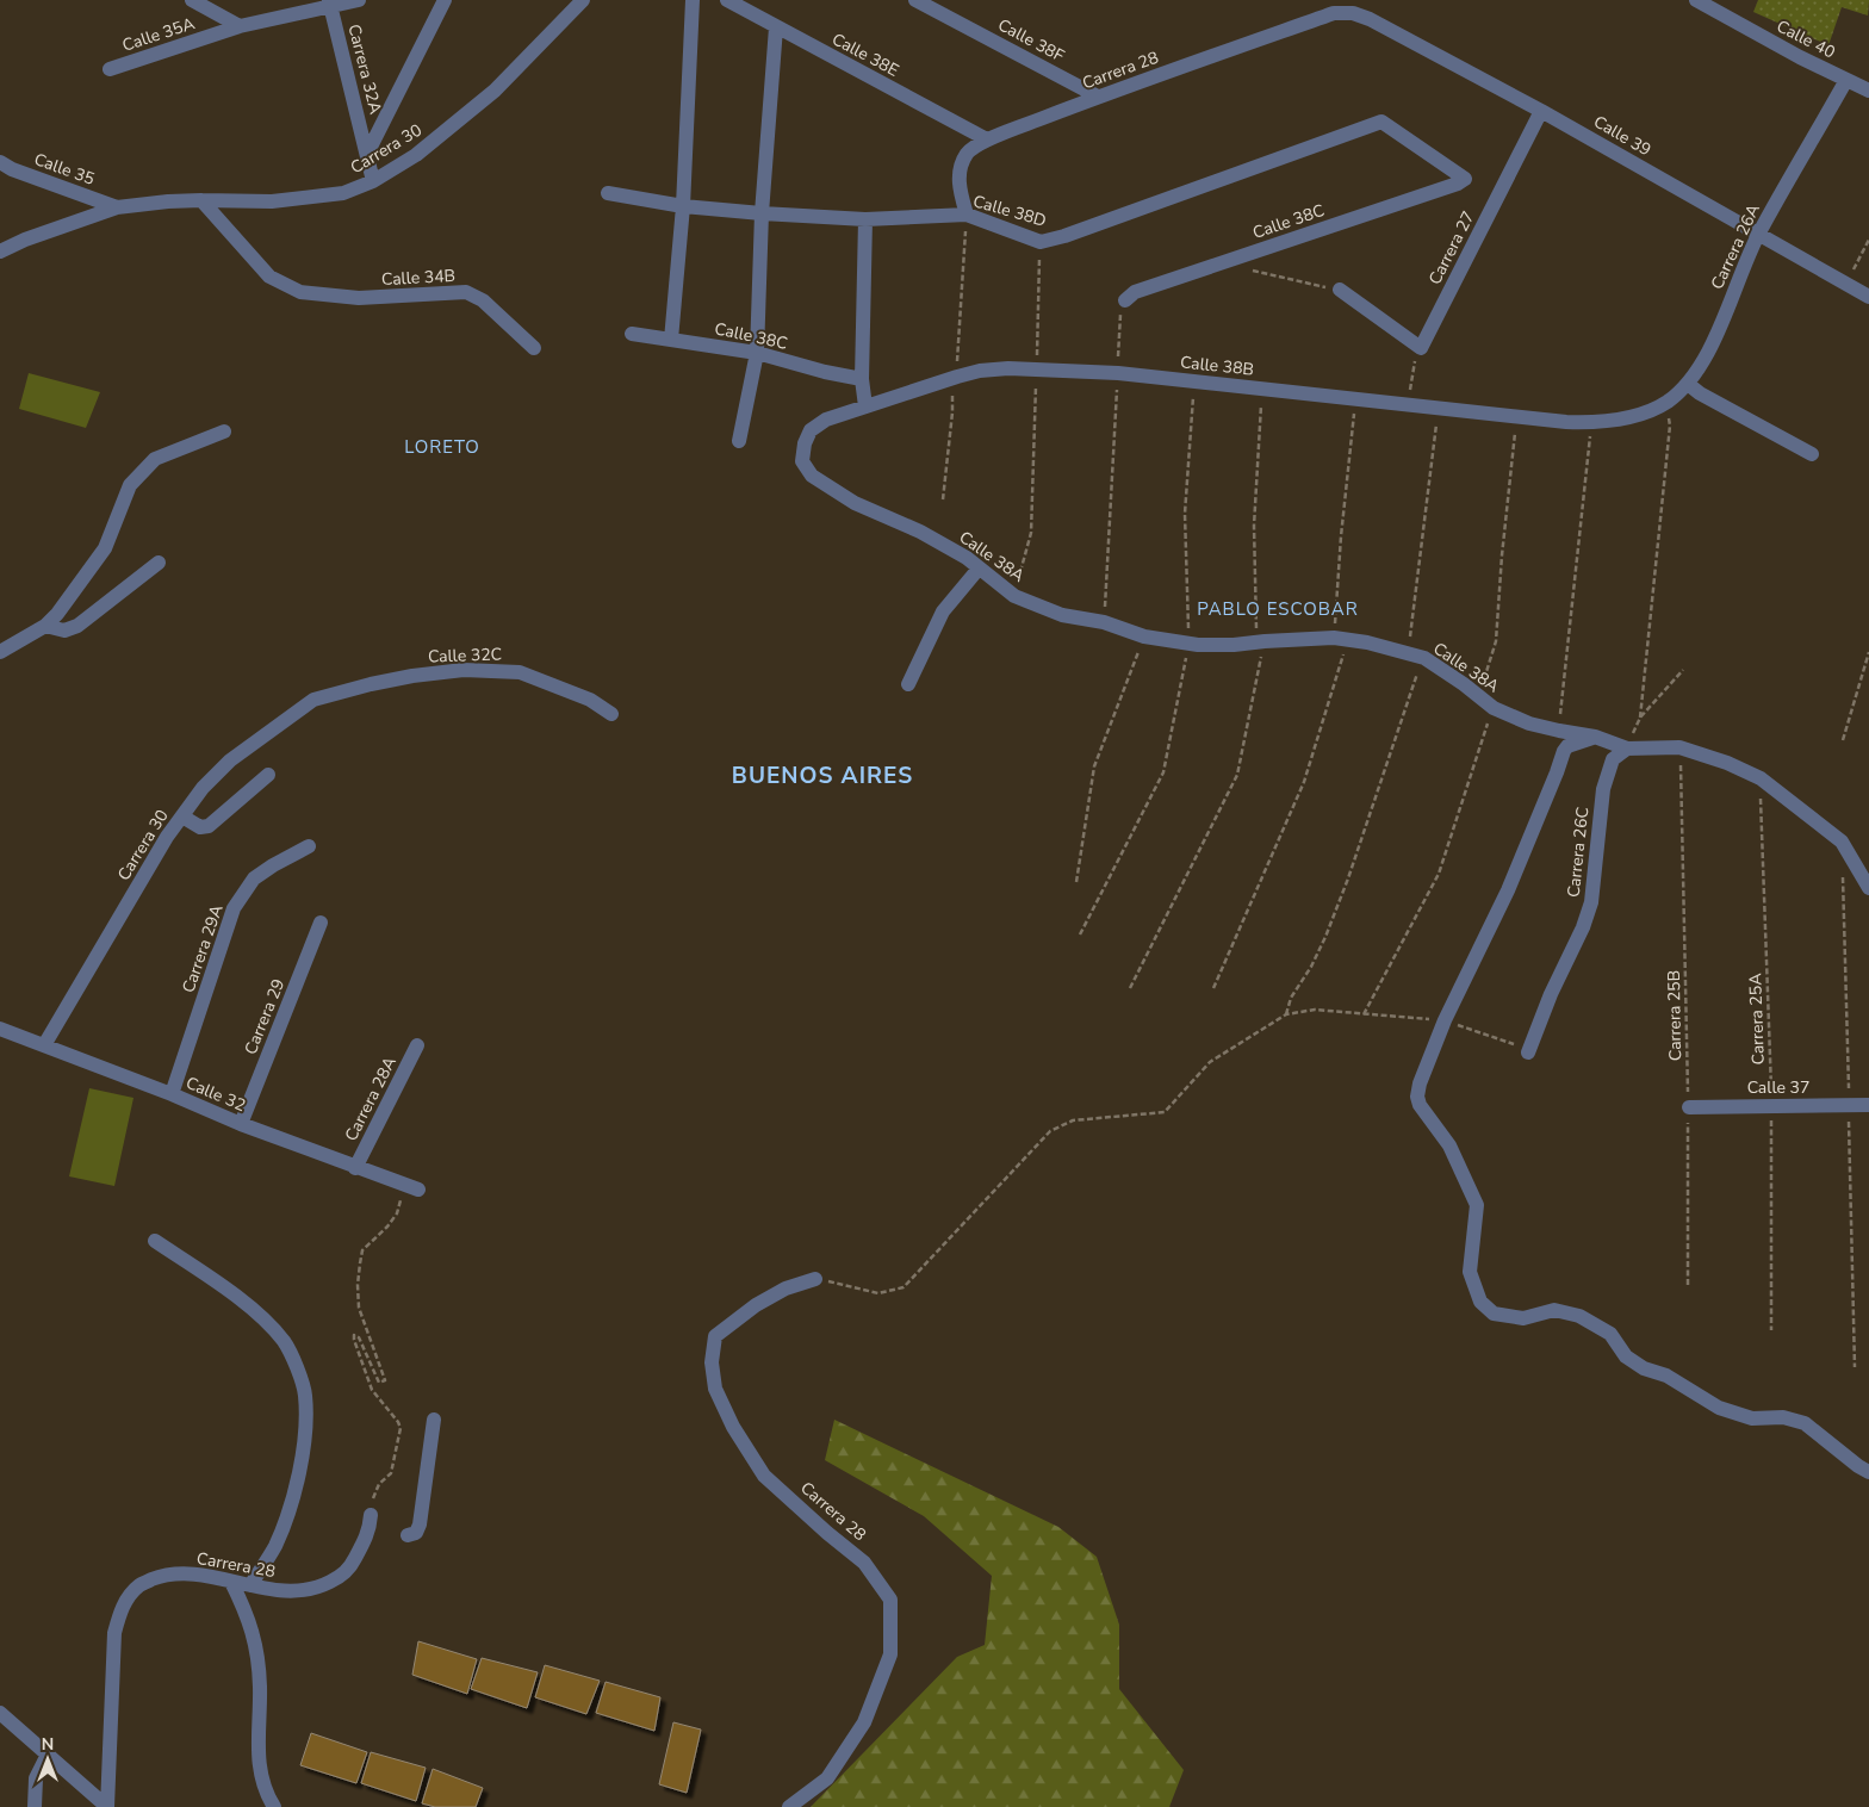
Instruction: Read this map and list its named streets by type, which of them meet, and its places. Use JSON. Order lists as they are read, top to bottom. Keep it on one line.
{"streets":{"street":["Calle 35A","Calle 40","Calle 38F","Calle 38E","Carrera 32A","Carrera 28","Calle 39","Carrera 30","Calle 35","Calle 38D","Calle 38C","Carrera 26A","Carrera 27","Calle 34B","Calle 38B","Calle 38A","Calle 32C","Carrera 26C","Carrera 29A","Carrera 29","Calle 37","Calle 32","Carrera 28A"],"path":["Carrera 25B","Carrera 25A"]},"crossings":[["Calle 35A","Carrera 32A"],["Calle 40","Carrera 26A"],["Calle 38F","Carrera 28"],["Calle 38E","Carrera 28"],["Carrera 32A","Carrera 30"],["Carrera 28","Calle 39"],["Carrera 28","Calle 38D"],["Calle 39","Carrera 26A"],["Calle 39","Carrera 27"],["Carrera 30","Calle 35"],["Carrera 30","Calle 34B"],["Carrera 30","Calle 32C"],["Carrera 30","Calle 32"],["Calle 38D","Calle 38C"],["Carrera 26A","Calle 38B"],["Calle 38B","Calle 38A"],["Calle 38A","Carrera 26C"],["Calle 38A","Carrera 25B"],["Calle 38A","Carrera 25A"],["Carrera 29A","Calle 32"],["Carrera 25B","Calle 37"],["Carrera 29","Calle 32"],["Carrera 25A","Calle 37"],["Calle 32","Carrera 28A"]],"districts":["LORETO","PABLO ESCOBAR","BUENOS AIRES"],"north":"top"}
